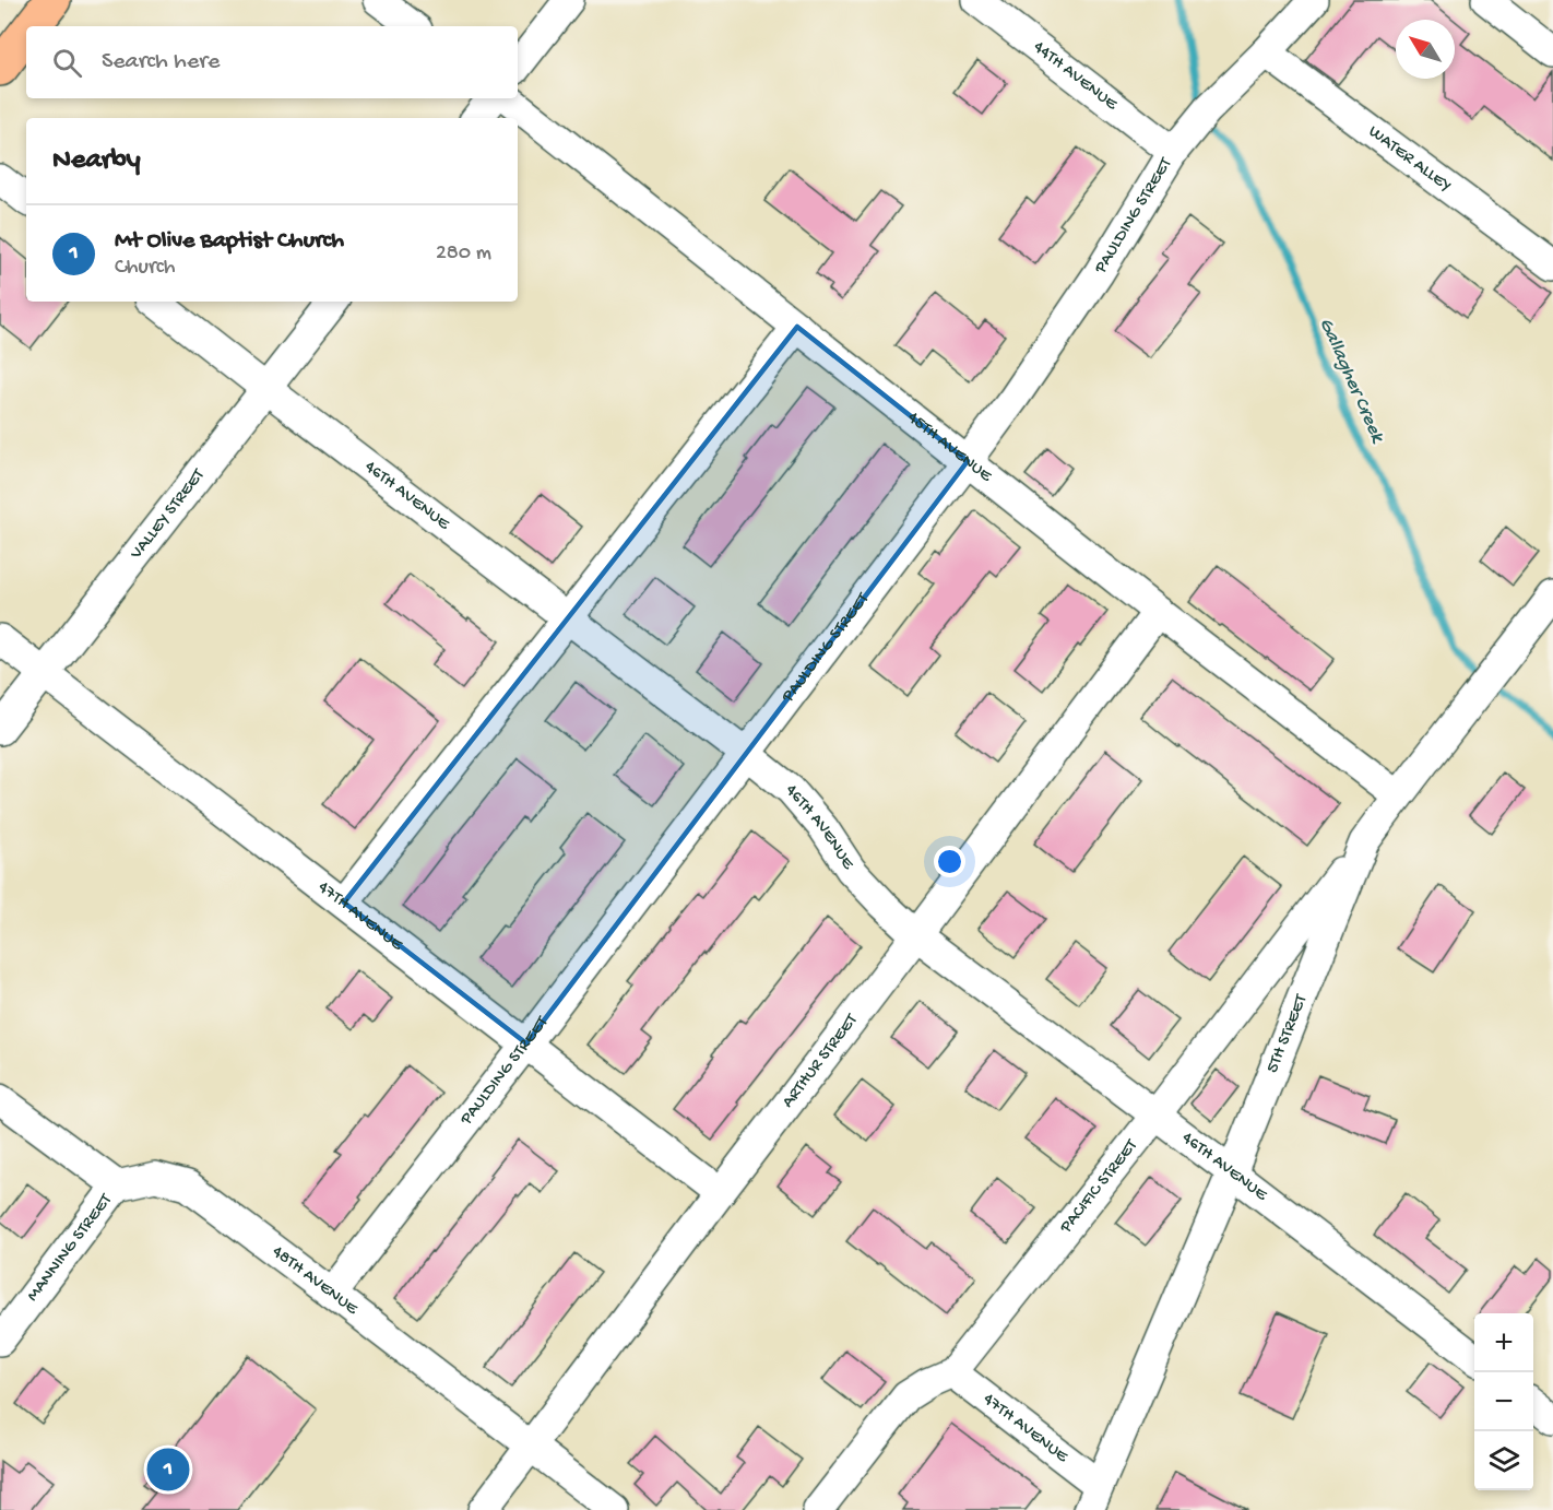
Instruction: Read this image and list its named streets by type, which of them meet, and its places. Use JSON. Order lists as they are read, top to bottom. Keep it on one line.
{"streets":{"street":["44TH AVENUE","WATER ALLEY","PAULDING STREET","45TH AVENUE","46TH AVENUE","VALLEY STREET","47TH AVENUE","5TH STREET","ARTHUR STREET","PACIFIC STREET","MANNING STREET","48TH AVENUE"]},"crossings":[["44TH AVENUE","PAULDING STREET"],["WATER ALLEY","PAULDING STREET"],["PAULDING STREET","45TH AVENUE"],["PAULDING STREET","46TH AVENUE"],["PAULDING STREET","47TH AVENUE"],["PAULDING STREET","48TH AVENUE"],["45TH AVENUE","5TH STREET"],["45TH AVENUE","ARTHUR STREET"],["46TH AVENUE","VALLEY STREET"],["46TH AVENUE","5TH STREET"],["46TH AVENUE","ARTHUR STREET"],["46TH AVENUE","PACIFIC STREET"],["VALLEY STREET","47TH AVENUE"],["47TH AVENUE","5TH STREET"],["47TH AVENUE","ARTHUR STREET"],["47TH AVENUE","PACIFIC STREET"],["5TH STREET","PACIFIC STREET"],["ARTHUR STREET","48TH AVENUE"],["MANNING STREET","48TH AVENUE"]],"water":["Gallagher Creek"],"north":"top left","page":{"search":"Search here","heading":"Nearby","list":[{"mark":"1","name":"Mt Olive Baptist Church","note":"Church","value":"280 m"}],"map_buttons":["+","−"],"pins":"1"}}
